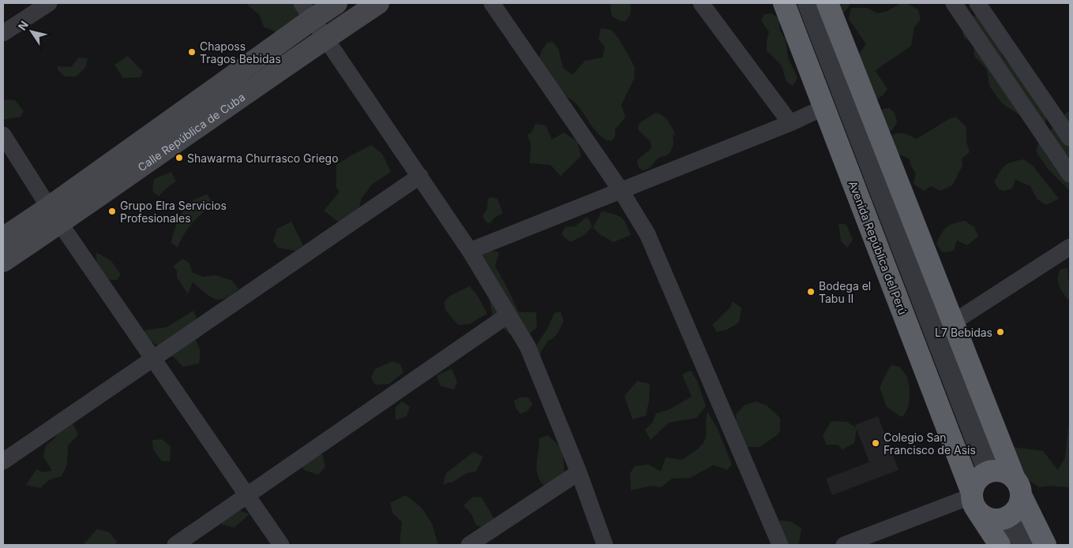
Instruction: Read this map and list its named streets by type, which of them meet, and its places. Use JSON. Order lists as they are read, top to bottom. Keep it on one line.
{"streets":{"highway":["Avenida República del Perú"],"main road":["Calle República de Cuba"]},"places":["Chaposs Tragos Bebidas","Shawarma Churrasco Griego","Grupo Elra Servicios Profesionales","Bodega el Tabu II","L7 Bebidas","Colegio San Francisco de Asis"],"north":"top left"}
